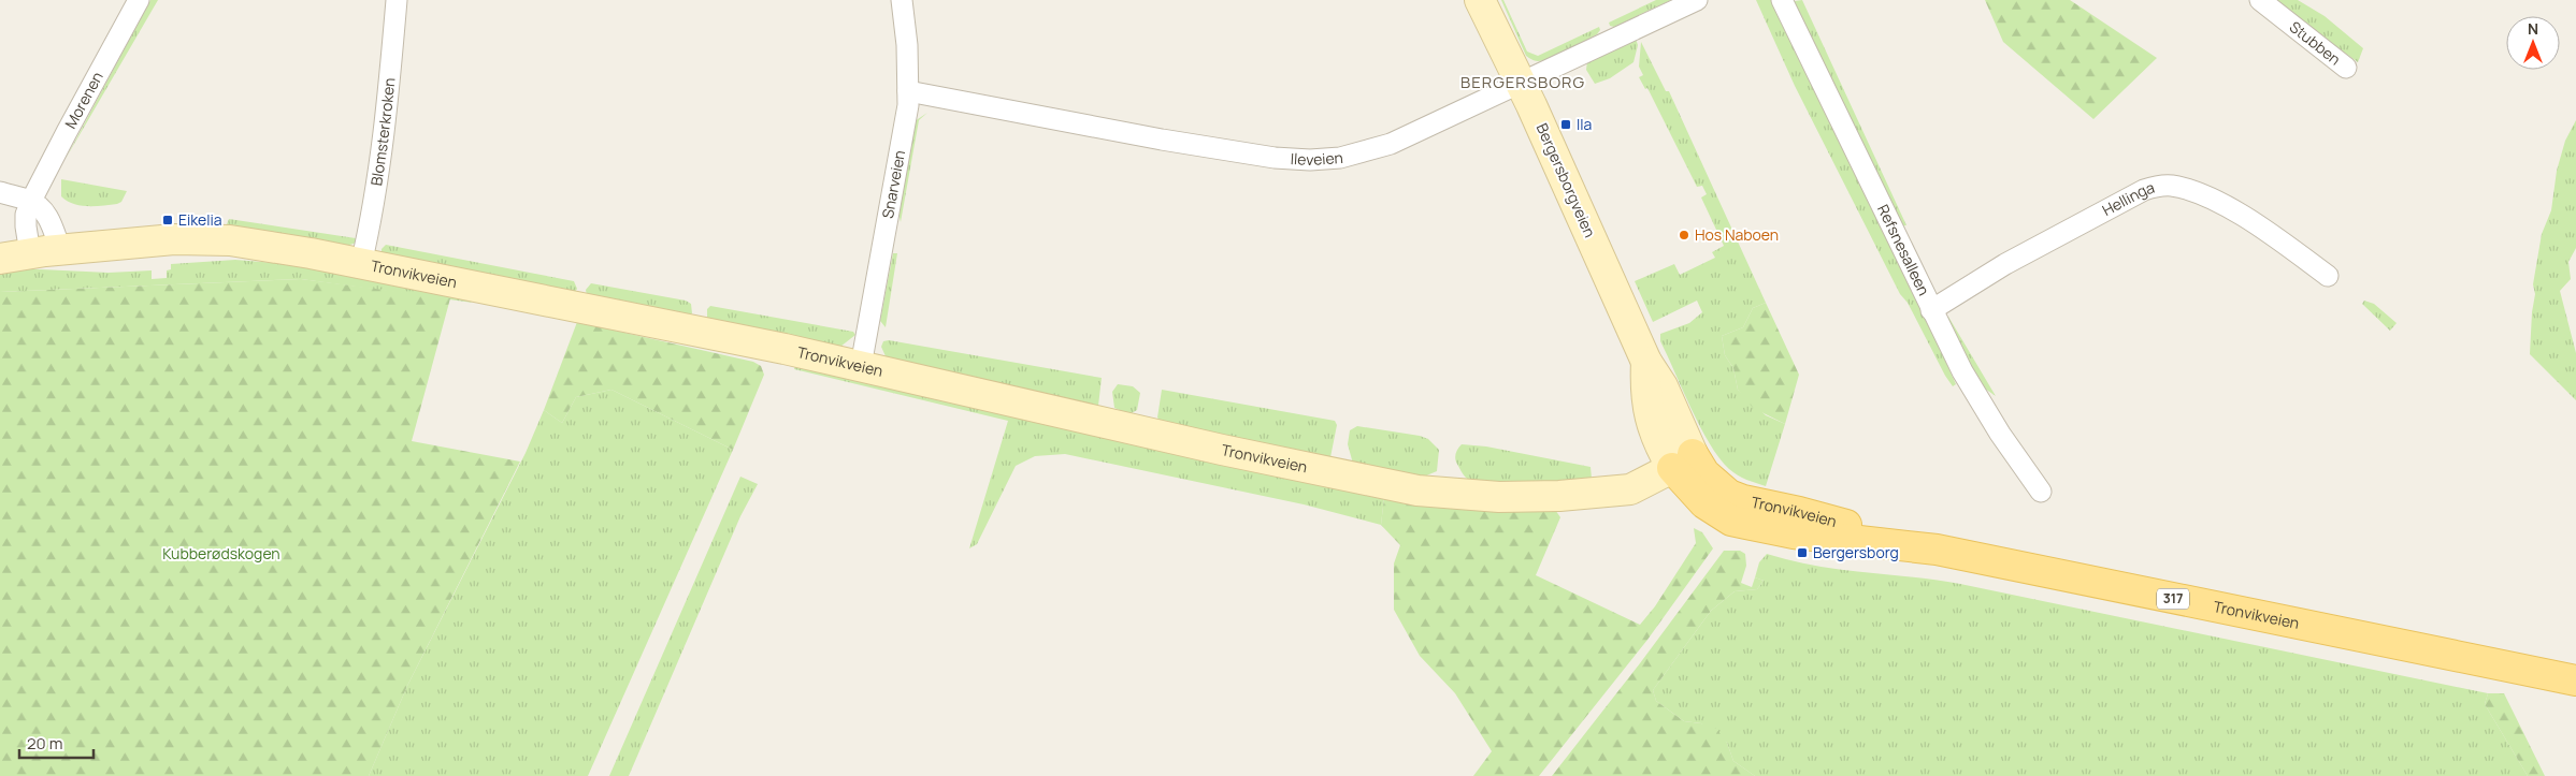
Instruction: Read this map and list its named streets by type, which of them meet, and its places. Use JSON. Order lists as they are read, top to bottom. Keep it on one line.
{"streets":{"main road":["Tronvikveien","317"],"street":["Stubben","Morenen","Blomsterkroken","Ileveien","Bergersborgveien","Snarveien","Hellinga","Refsnesalleen"]},"crossings":[["Blomsterkroken","Tronvikveien"],["Ileveien","Bergersborgveien"],["Ileveien","Snarveien"],["Bergersborgveien","Tronvikveien"],["Snarveien","Tronvikveien"],["Hellinga","Refsnesalleen"]],"districts":["BERGERSBORG"],"parks":["Kubberødskogen"],"places":{"transit":["Ila","Eikelia","Bergersborg"],"other":["Hos Naboen"]},"scale_bar":"20 m","north":"top"}
